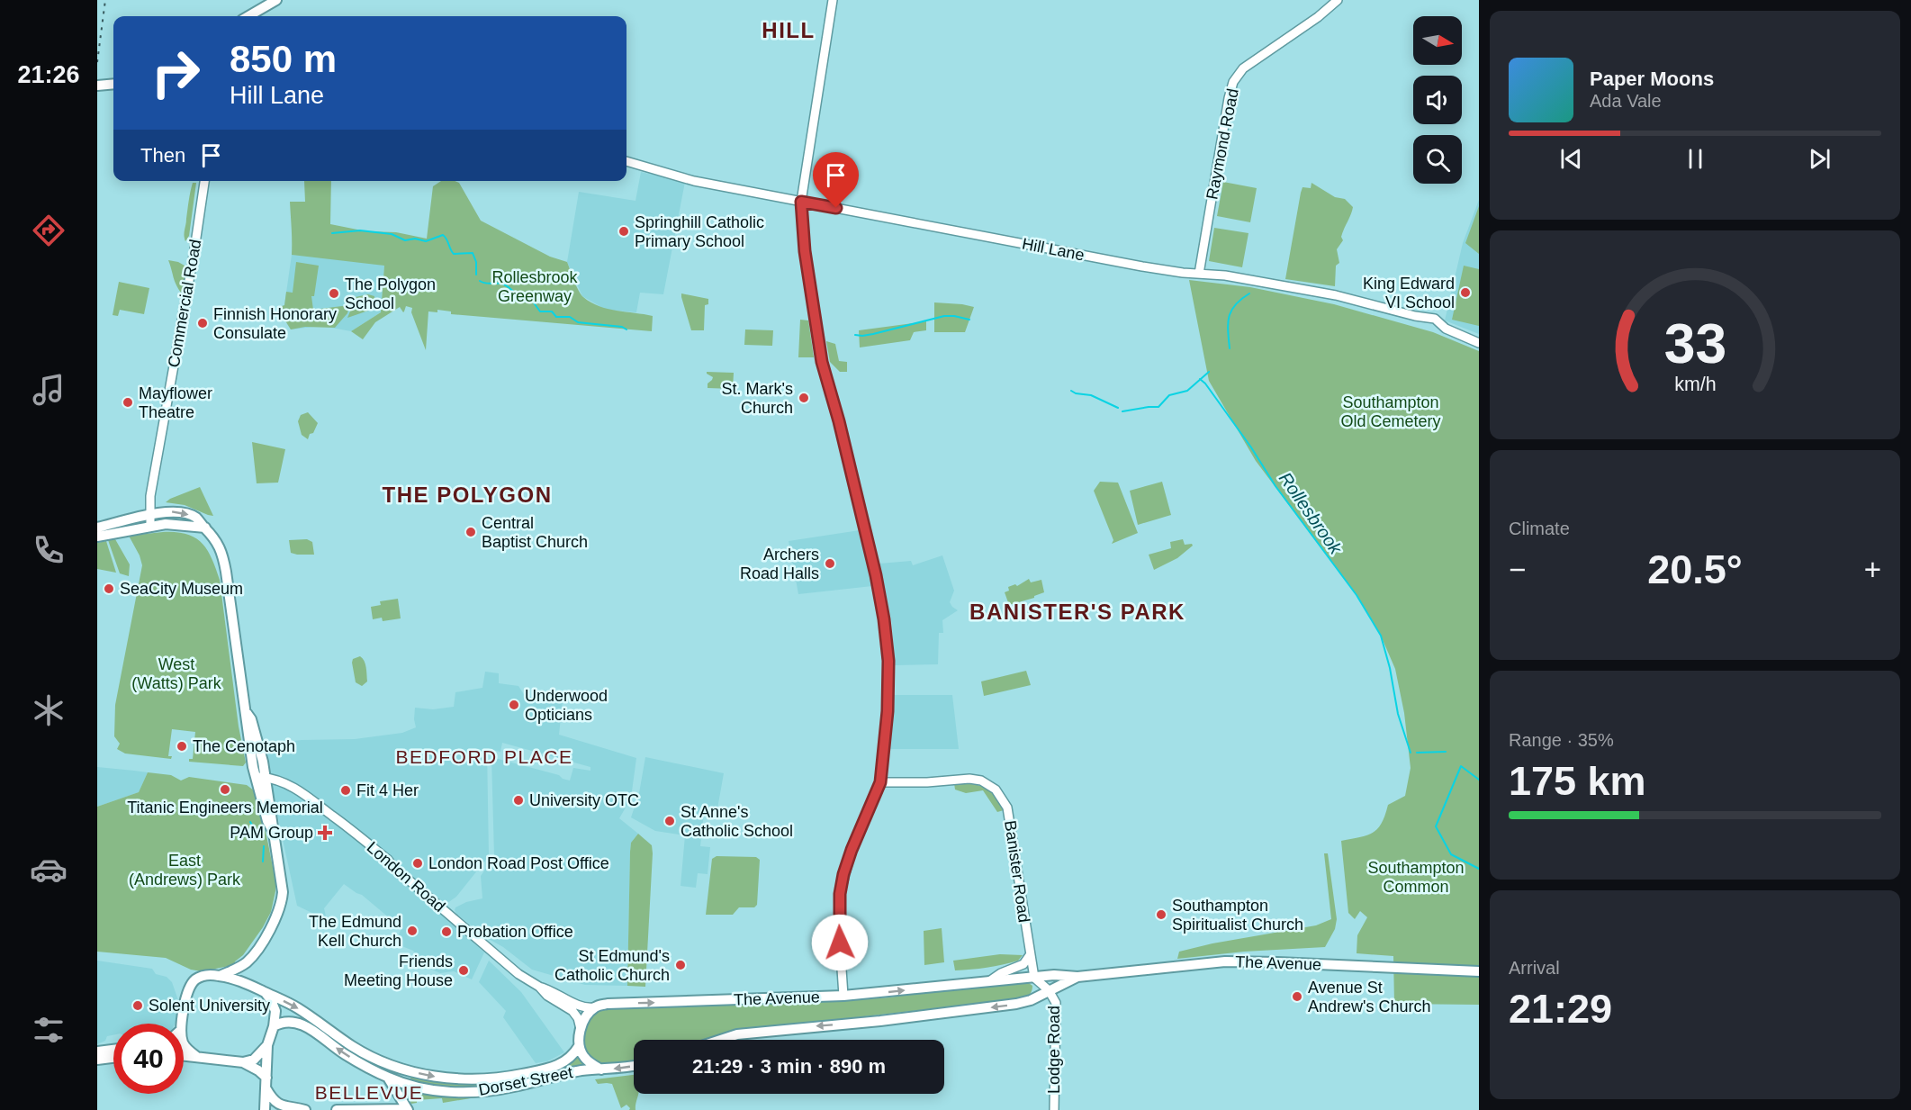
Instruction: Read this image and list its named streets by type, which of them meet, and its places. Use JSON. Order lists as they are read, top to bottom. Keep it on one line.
{"streets":{"main road":["The Avenue","Dorset Street"],"street":["Raymond Road","Hill Lane","Commercial Road","Banister Road","London Road","Lodge Road"]},"crossings":[["Raymond Road","Hill Lane"],["Banister Road","The Avenue"],["London Road","The Avenue"],["The Avenue","Lodge Road"]],"districts":["HILL","THE POLYGON","BANISTER'S PARK","BEDFORD PLACE","BELLEVUE"],"water":["Rollesbrook"],"parks":["Rollesbrook Greenway","Southampton Old Cemetery","West (Watts) Park","East (Andrews) Park","Southampton Common"],"places":{"other":["Springhill Catholic Primary School","King Edward VI School","The Polygon School","Finnish Honorary Consulate","St. Mark's Church","Mayflower Theatre","Central Baptist Church","Archers Road Halls","SeaCity Museum","Underwood Opticians","The Cenotaph","Titanic Engineers Memorial","Fit 4 Her","University OTC","St Anne's Catholic School","London Road Post Office","Southampton Spiritualist Church","The Edmund Kell Church","Probation Office","St Edmund's Catholic Church","Friends Meeting House","Avenue St Andrew's Church","Solent University"],"health":["PAM Group"]},"north":"right","page":{"tabs":"21:26","turn":["850 m","Hill Lane"],"song":["Paper Moons","Ada Vale"],"then":"Then","tile":["Climate",["Range · 35%","175 km"],["Arrival","21:29"]],"heat":["−","20.5°","+"],"limit":"40","trip":"21:29 · 3 min · 890 m","gauge":["33","km/h"]}}
